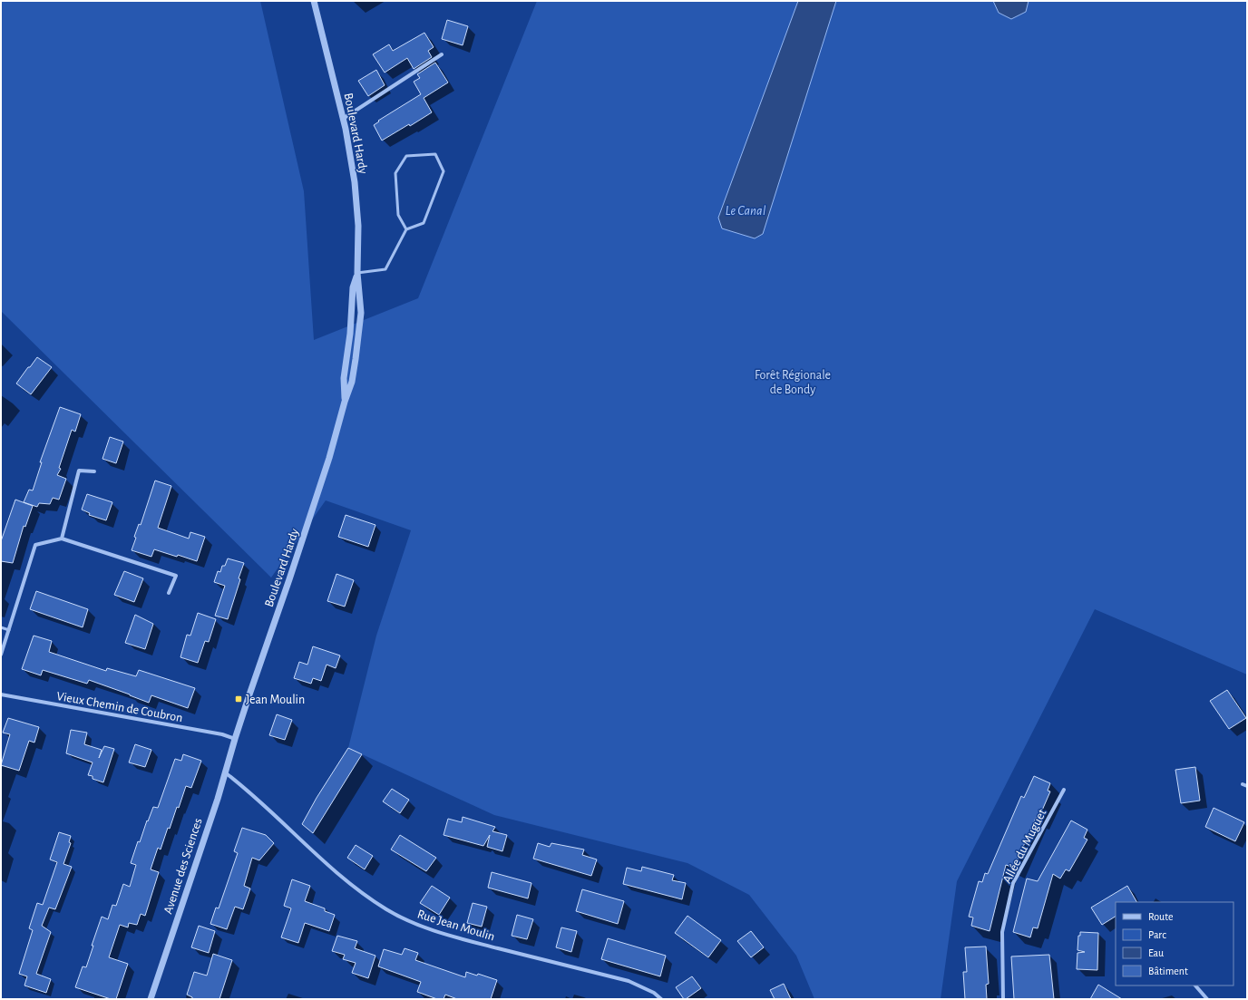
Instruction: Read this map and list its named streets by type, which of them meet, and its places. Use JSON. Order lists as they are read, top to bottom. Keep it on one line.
{"streets":{"street":["Boulevard Hardy","Vieux Chemin de Coubron","Allée du Muguet","Avenue des Sciences","Rue Jean Moulin"]},"crossings":[["Boulevard Hardy","Vieux Chemin de Coubron"],["Boulevard Hardy","Avenue des Sciences"],["Vieux Chemin de Coubron","Avenue des Sciences"],["Avenue des Sciences","Rue Jean Moulin"]],"water":["Le Canal"],"parks":["Forêt Régionale de Bondy"],"places":{"transit":["Jean Moulin"]},"legend":["Route","Parc","Eau","Bâtiment"]}
